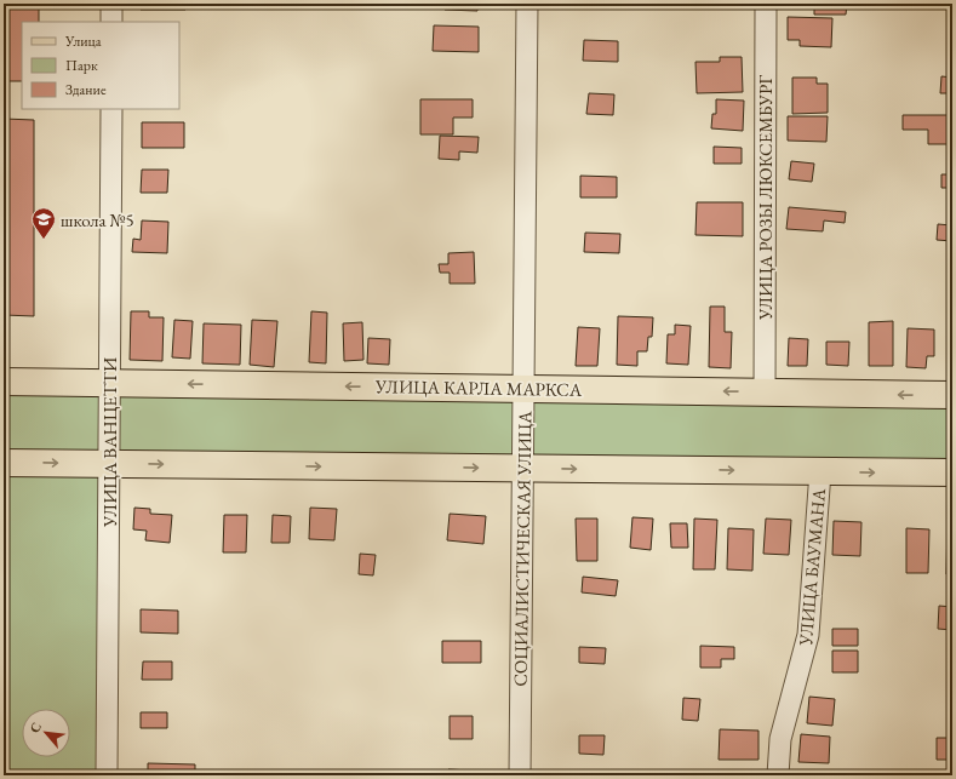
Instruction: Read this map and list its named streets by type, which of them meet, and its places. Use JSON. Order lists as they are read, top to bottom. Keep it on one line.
{"streets":{"main road":["УЛИЦА КАРЛА МАРКСА"],"street":["УЛИЦА РОЗЫ ЛЮКСЕМБУРГ","УЛИЦА ВАНЦЕТТИ","СОЦИАЛИСТИЧЕСКАЯ УЛИЦА","УЛИЦА БАУМАНА"]},"crossings":[["УЛИЦА РОЗЫ ЛЮКСЕМБУРГ","УЛИЦА КАРЛА МАРКСА"],["УЛИЦА КАРЛА МАРКСА","УЛИЦА ВАНЦЕТТИ"],["УЛИЦА КАРЛА МАРКСА","СОЦИАЛИСТИЧЕСКАЯ УЛИЦА"]],"places":{"school or university":["школа №5"]},"legend":["Улица","Парк","Здание"],"north":"top left"}
